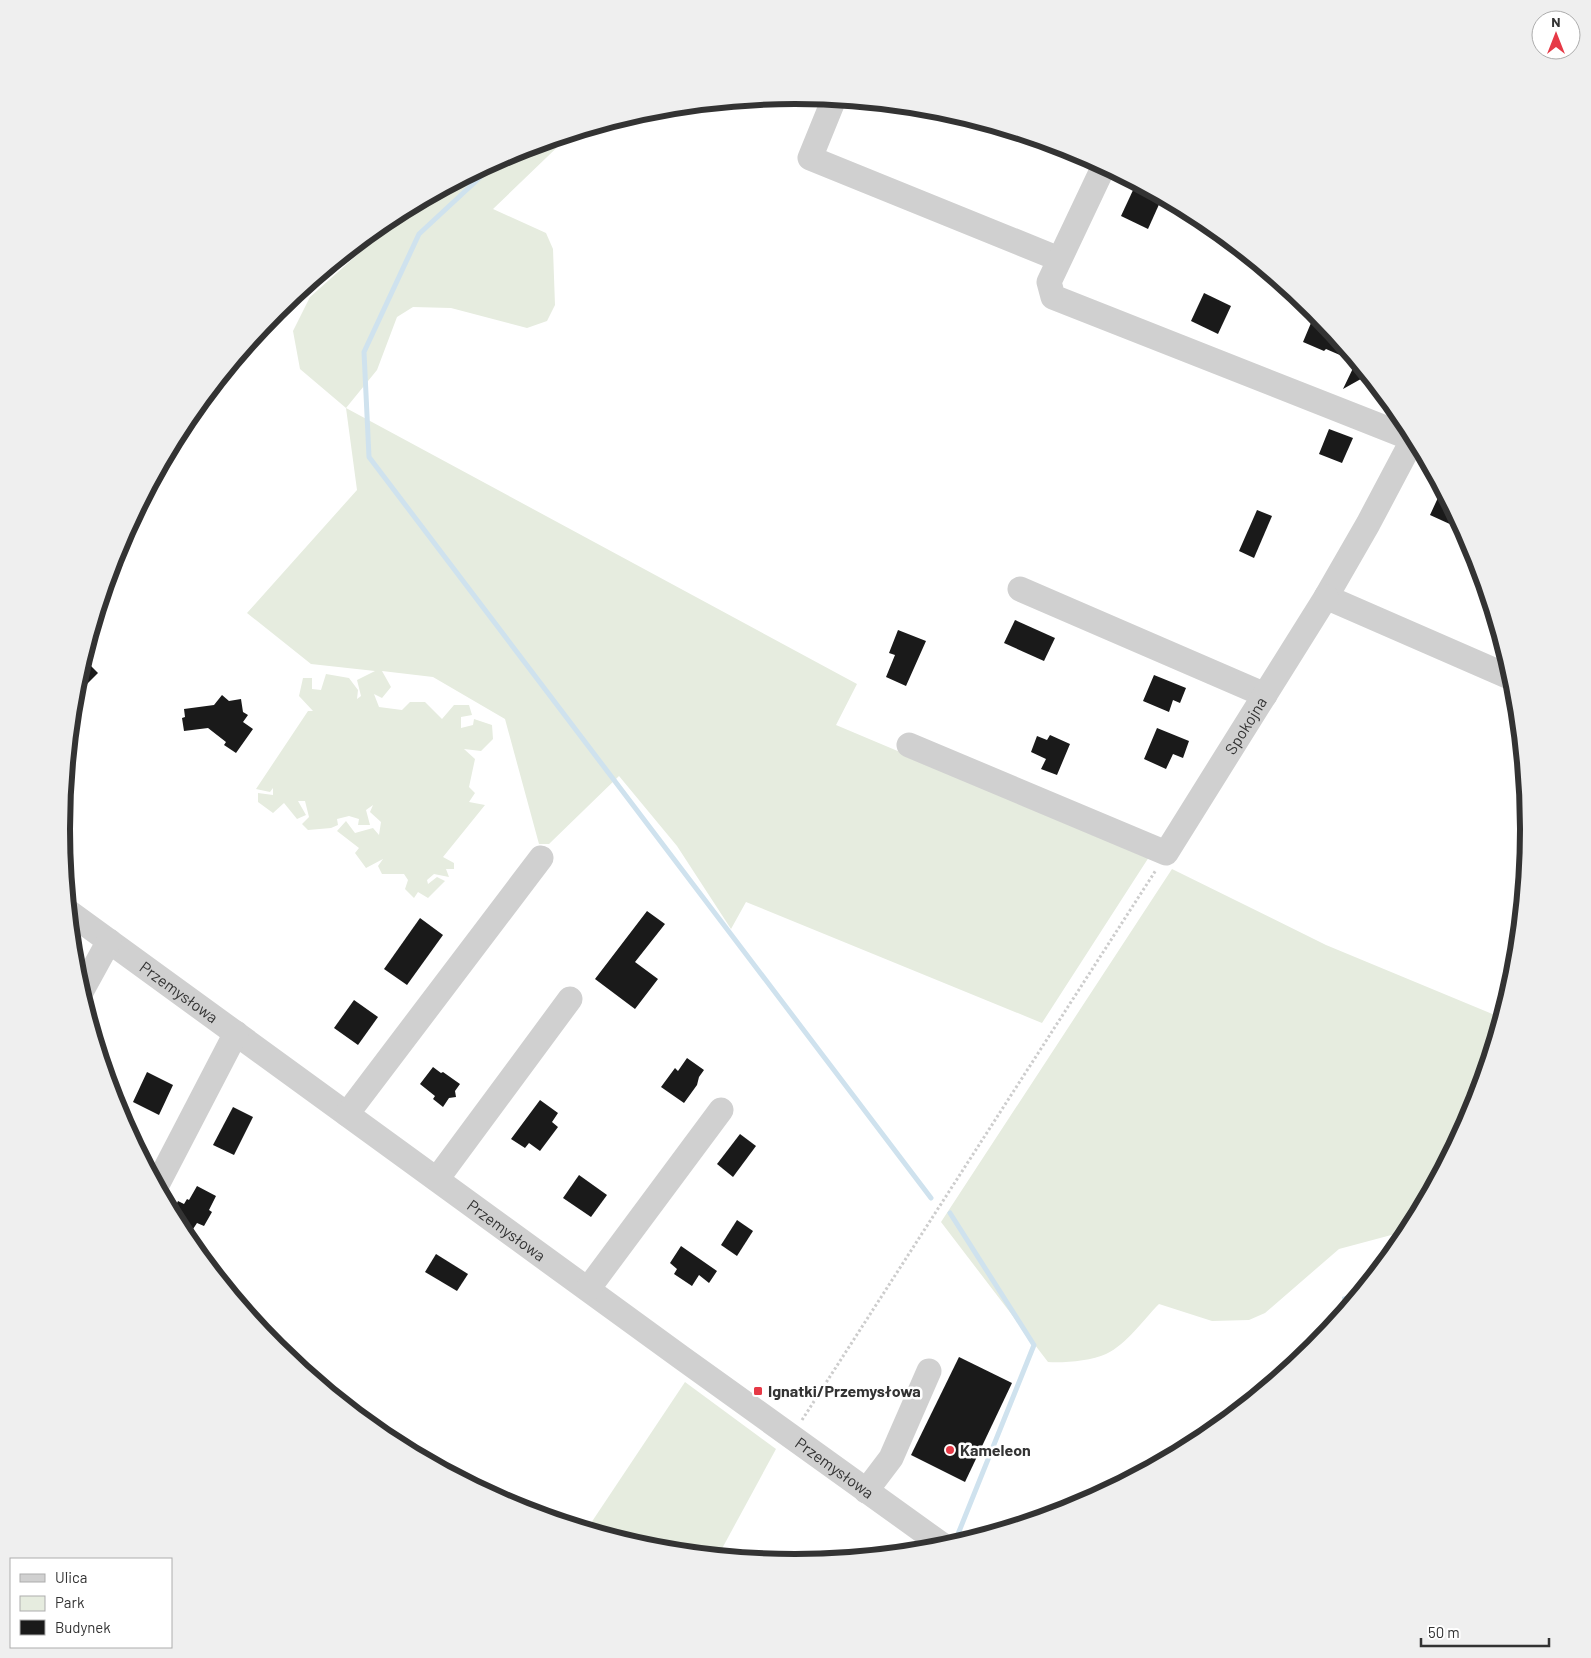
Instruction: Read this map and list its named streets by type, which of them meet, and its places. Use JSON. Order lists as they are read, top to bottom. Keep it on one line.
{"streets":{"street":["Spokojna","Przemysłowa"]},"places":{"transit":["Ignatki/Przemysłowa"],"other":["Kameleon"]},"legend":["Ulica","Park","Budynek"],"scale_bar":"50 m","north":"top"}
